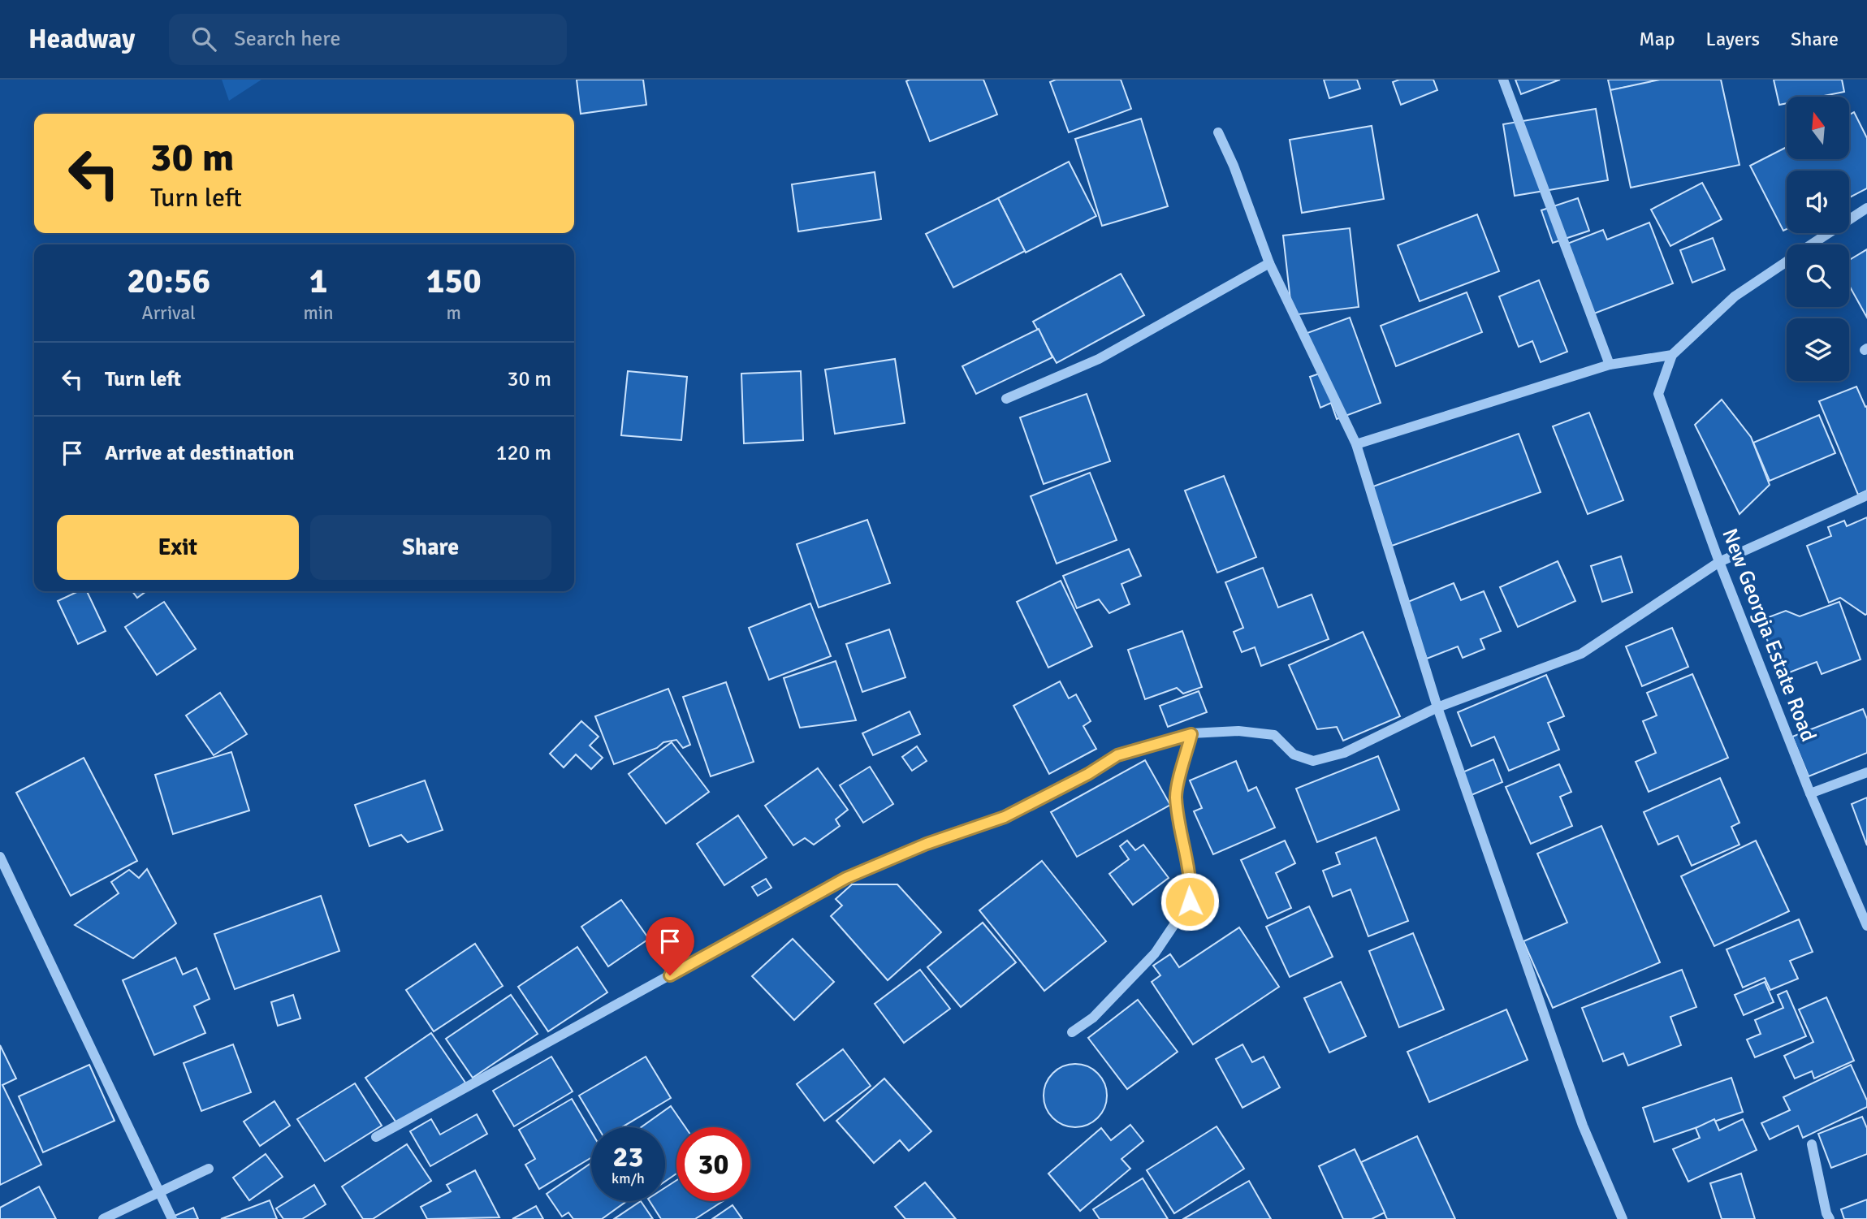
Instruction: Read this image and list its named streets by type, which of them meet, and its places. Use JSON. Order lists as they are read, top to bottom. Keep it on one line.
{"streets":{"street":["New Georgia Estate Road"]},"north":"top","page":{"header":"Headway","search":"Search here","nav":["Map","Layers","Share"],"turn":["30 m","Turn left"],"eta":["20:56","Arrival","1","min","150","m"],"list":[{"name":"Turn left","value":"30 m"},{"name":"Arrive at destination","value":"120 m"}],"buttons":["Exit","Share"],"speed":"23 km/h","limit":"30"}}
